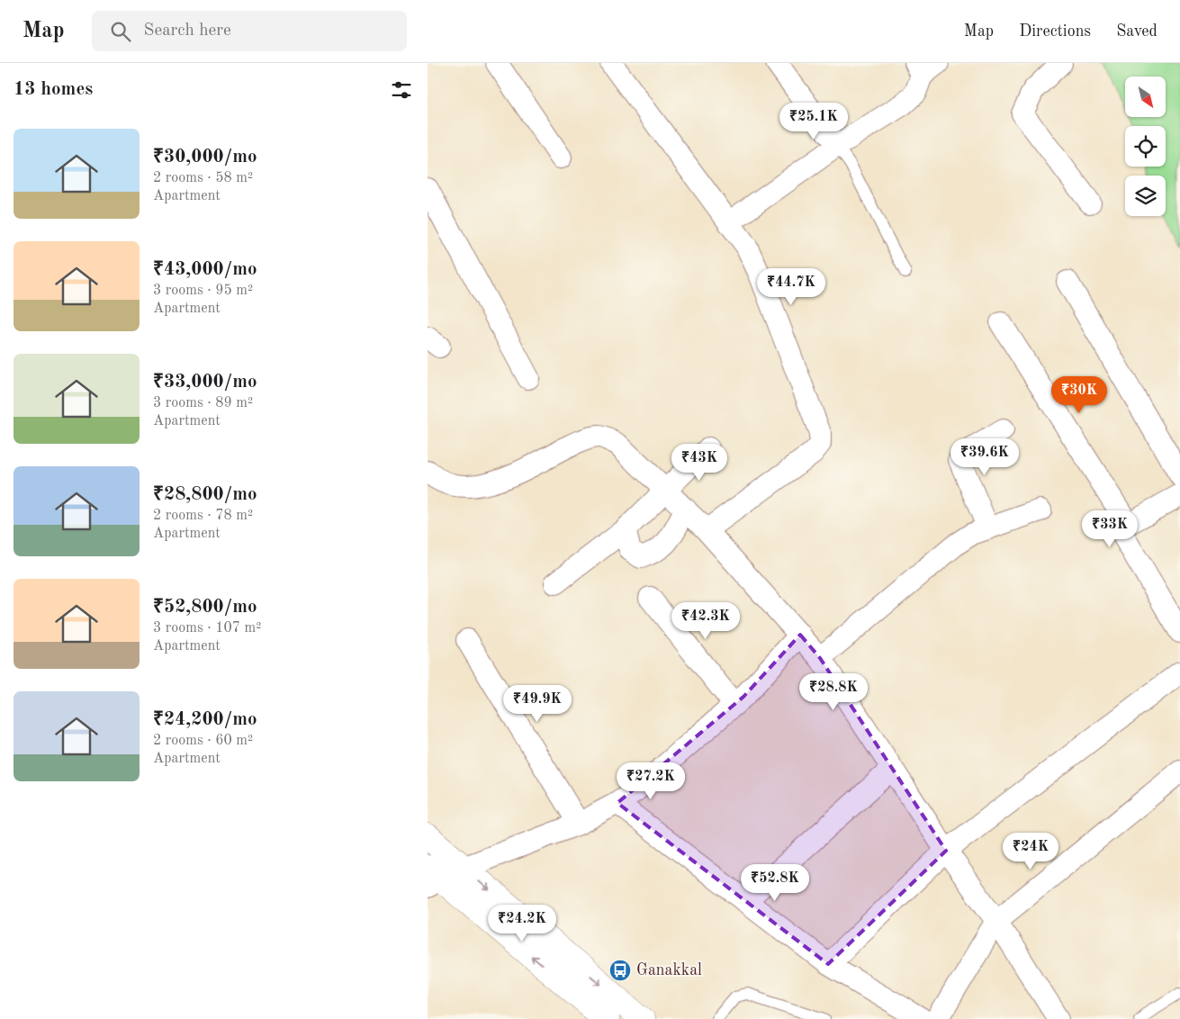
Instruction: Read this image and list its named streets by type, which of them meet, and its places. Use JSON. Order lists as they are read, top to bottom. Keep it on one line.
{"places":{"bus stop":["Ganakkal"]},"north":"bottom right","page":{"header":"Map","search":"Search here","nav":["Map","Directions","Saved"],"heading":"13 homes","price":["₹25.1K","₹44.7K","₹30K","₹39.6K","₹43K","₹33K","₹42.3K","₹28.8K","₹49.9K","₹27.2K","₹24K","₹52.8K","₹24.2K"],"list":[{"name":"₹30,000/mo","note":"2 rooms · 58 m² · Apartment"},{"name":"₹43,000/mo","note":"3 rooms · 95 m² · Apartment"},{"name":"₹33,000/mo","note":"3 rooms · 89 m² · Apartment"},{"name":"₹28,800/mo","note":"2 rooms · 78 m² · Apartment"},{"name":"₹52,800/mo","note":"3 rooms · 107 m² · Apartment"},{"name":"₹24,200/mo","note":"2 rooms · 60 m² · Apartment"}]}}
